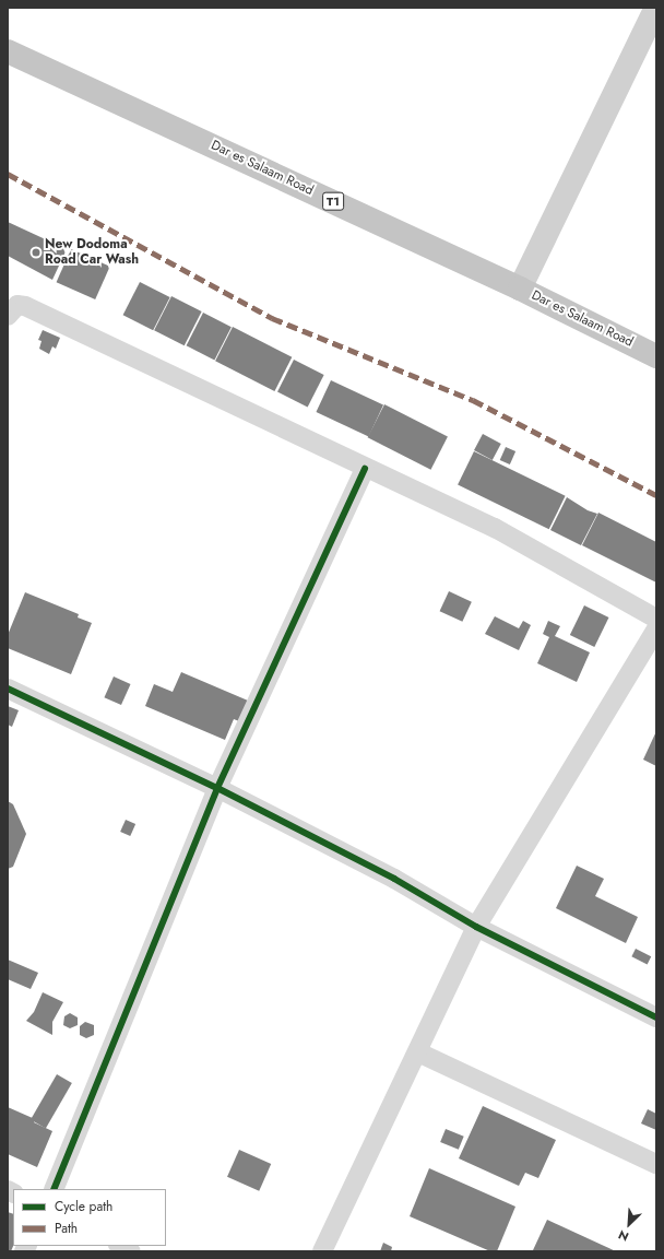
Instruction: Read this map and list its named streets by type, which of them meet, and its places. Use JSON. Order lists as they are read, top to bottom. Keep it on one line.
{"streets":{"highway":["Dar es Salaam Road","T1"]},"places":["New Dodoma Road Car Wash"],"legend":["Cycle path","Path"],"north":"bottom left"}
